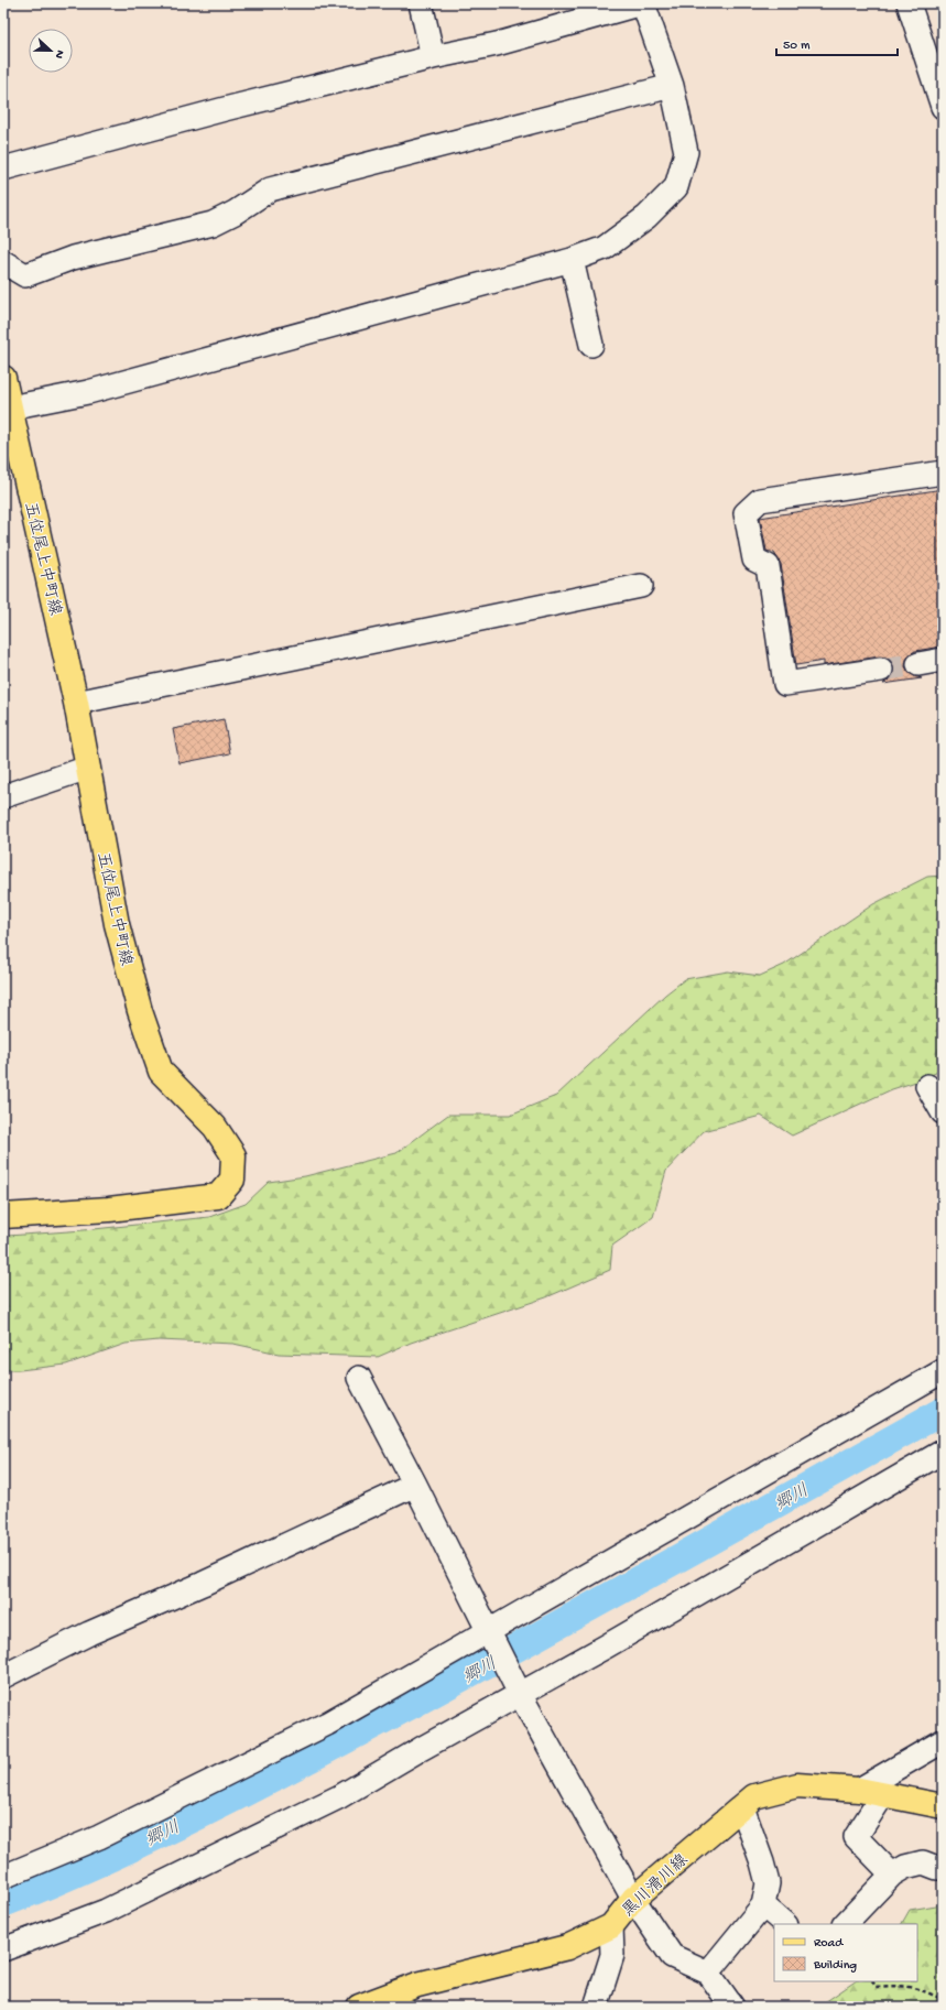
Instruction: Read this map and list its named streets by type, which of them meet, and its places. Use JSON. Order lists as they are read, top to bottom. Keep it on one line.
{"streets":{"main road":["五位尾上中町線","黒川滑川線"]},"water":["郷川"],"legend":["Road","Building"],"scale_bar":"50 m","north":"right"}
